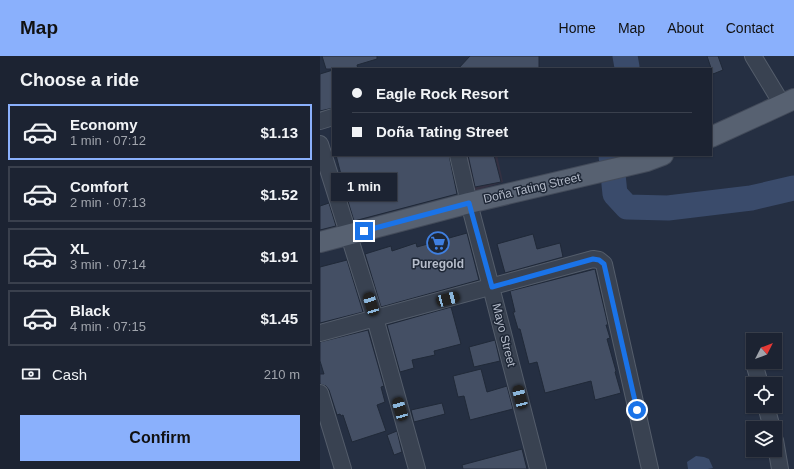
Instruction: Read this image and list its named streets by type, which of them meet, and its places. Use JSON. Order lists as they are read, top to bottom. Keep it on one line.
{"streets":{"main road":["Doña Tating Street"],"street":["Mayo Street"]},"crossings":[["Doña Tating Street","Mayo Street"]],"places":{"supermarket":["Puregold"]},"north":"top right","page":{"header":"Map","nav":["Home","Map","About","Contact"],"heading":"Choose a ride","banner":["Eagle Rock Resort","Doña Tating Street"],"list":[{"name":"Economy","note":"1 min · 07:12","value":"$1.13"},{"name":"Comfort","note":"2 min · 07:13","value":"$1.52"},{"name":"XL","note":"3 min · 07:14","value":"$1.91"},{"name":"Black","note":"4 min · 07:15","value":"$1.45"}],"bubble":"1 min","pay":["Cash","210 m"],"buttons":"Confirm"}}
